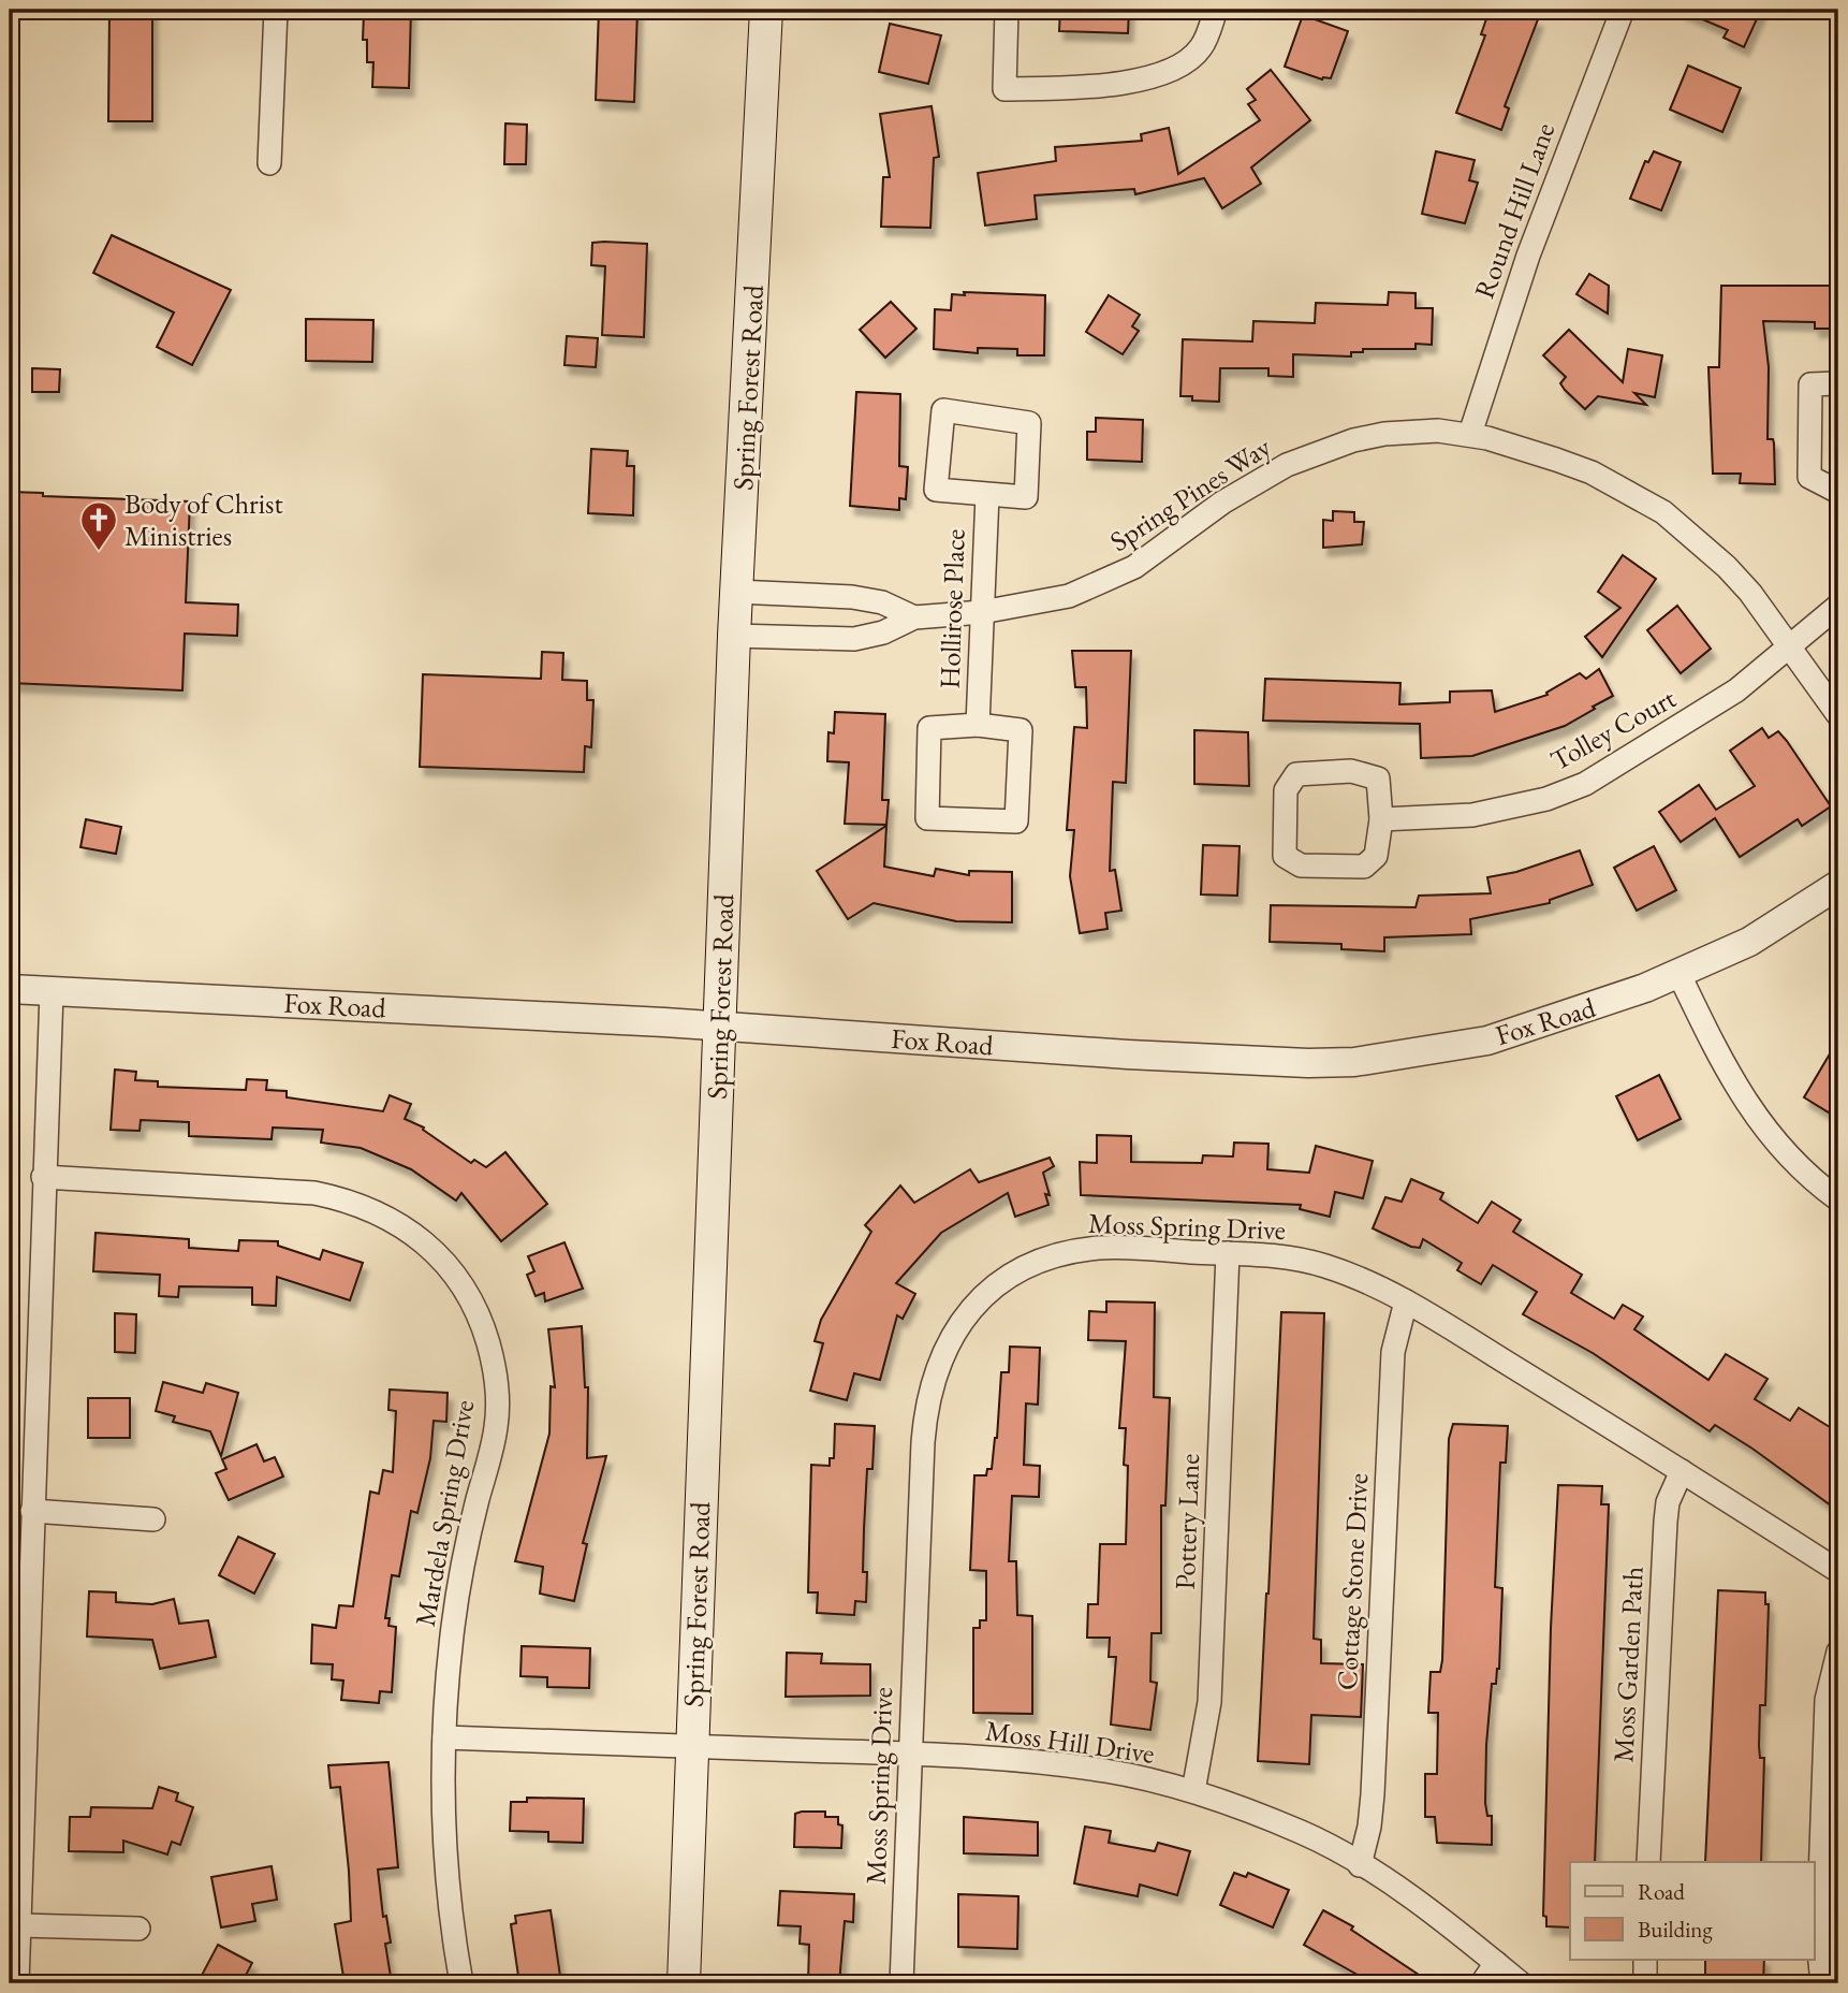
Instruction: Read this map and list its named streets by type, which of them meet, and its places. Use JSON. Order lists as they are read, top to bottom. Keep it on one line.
{"streets":{"main road":["Spring Forest Road"],"street":["Round Hill Lane","Spring Pines Way","Hollirose Place","Tolley Court","Fox Road","Moss Spring Drive","Mardela Spring Drive","Pottery Lane","Cottage Stone Drive","Moss Garden Path","Moss Hill Drive"]},"crossings":[["Round Hill Lane","Spring Pines Way"],["Spring Forest Road","Spring Pines Way"],["Spring Forest Road","Fox Road"],["Spring Forest Road","Moss Hill Drive"],["Spring Pines Way","Hollirose Place"],["Spring Pines Way","Tolley Court"],["Moss Spring Drive","Pottery Lane"],["Moss Spring Drive","Cottage Stone Drive"],["Moss Spring Drive","Moss Garden Path"],["Moss Spring Drive","Moss Hill Drive"],["Mardela Spring Drive","Moss Hill Drive"],["Pottery Lane","Moss Hill Drive"],["Cottage Stone Drive","Moss Hill Drive"]],"places":{"church":["Body of Christ Ministries"]},"legend":["Road","Building"]}
